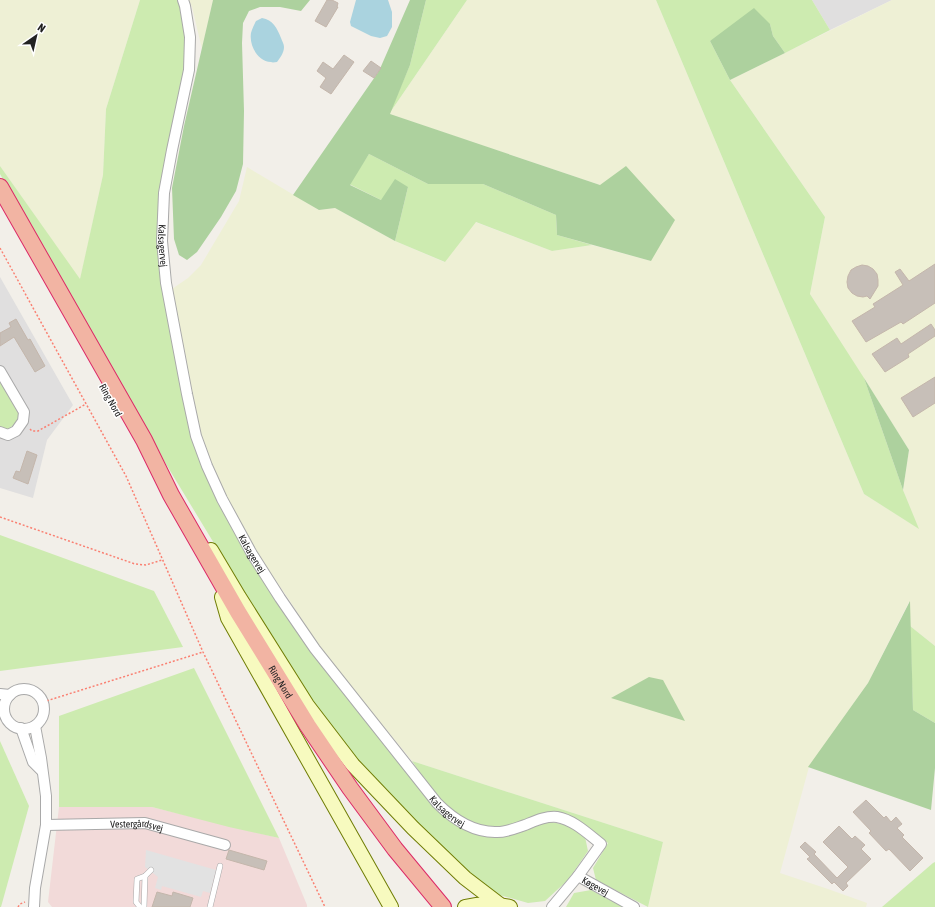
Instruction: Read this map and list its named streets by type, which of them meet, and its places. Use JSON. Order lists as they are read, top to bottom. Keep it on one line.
{"streets":{"highway":["Ring Nord"],"street":["Kalsagervej","Vestergårdsvej","Køgevej"]},"crossings":[["Kalsagervej","Køgevej"]],"north":"top right"}
